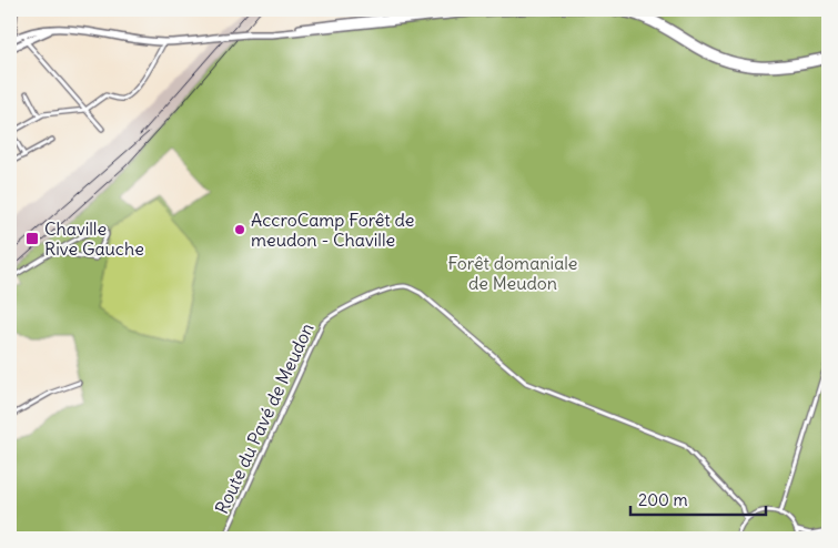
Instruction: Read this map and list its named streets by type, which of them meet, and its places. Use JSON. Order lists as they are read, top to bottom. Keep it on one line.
{"streets":{"street":["Route du Pavé de Meudon"]},"parks":["Forêt domaniale de Meudon"],"places":{"other":["AccroCamp Forêt de meudon - Chaville"],"transit":["Chaville Rive Gauche"]},"scale_bar":"200 m"}
